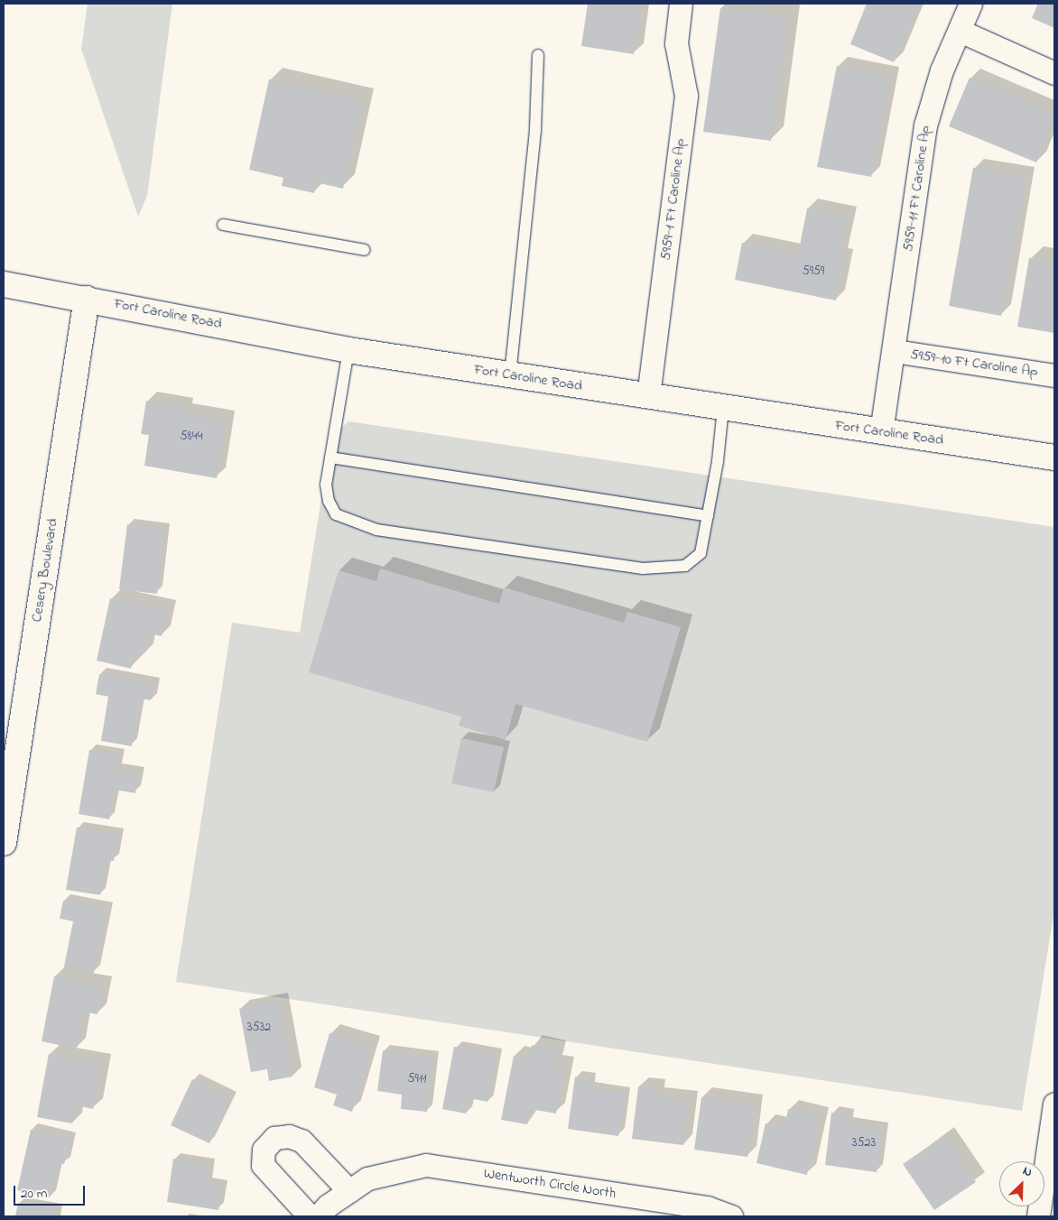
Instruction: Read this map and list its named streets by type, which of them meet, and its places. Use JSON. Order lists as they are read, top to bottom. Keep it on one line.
{"streets":{"street":["5959-11 Ft Caroline Ap","5959-1 Ft Caroline Ap","Fort Caroline Road","5959-10 Ft Caroline Ap","Cesery Boulevard","Wentworth Circle North"]},"crossings":[["5959-11 Ft Caroline Ap","Fort Caroline Road"],["5959-11 Ft Caroline Ap","5959-10 Ft Caroline Ap"],["5959-1 Ft Caroline Ap","Fort Caroline Road"],["Fort Caroline Road","Cesery Boulevard"]],"house_numbers":["5959","5844","3532","5911","3523"],"scale_bar":"20 m","north":"top right"}
